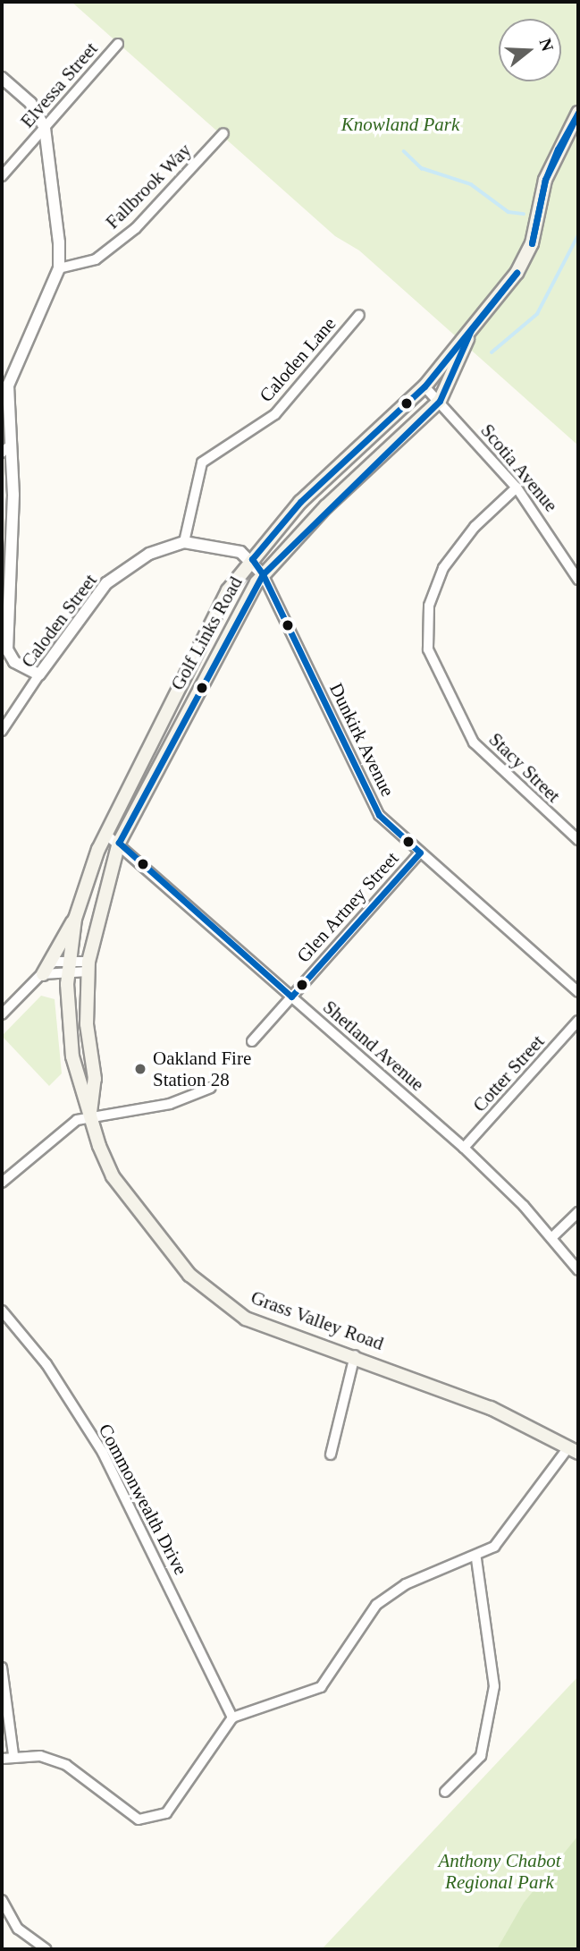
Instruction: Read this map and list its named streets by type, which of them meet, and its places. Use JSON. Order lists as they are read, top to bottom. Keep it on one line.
{"streets":{"main road":["Golf Links Road","Grass Valley Road"],"street":["Elvessa Street","Fallbrook Way","Caloden Lane","Scotia Avenue","Caloden Street","Dunkirk Avenue","Stacy Street","Glen Artney Street","Shetland Avenue","Cotter Street","Commonwealth Drive"]},"crossings":[["Caloden Lane","Caloden Street"],["Scotia Avenue","Golf Links Road"],["Scotia Avenue","Stacy Street"],["Caloden Street","Golf Links Road"],["Golf Links Road","Dunkirk Avenue"],["Golf Links Road","Shetland Avenue"],["Golf Links Road","Grass Valley Road"],["Dunkirk Avenue","Glen Artney Street"],["Glen Artney Street","Shetland Avenue"],["Shetland Avenue","Cotter Street"]],"parks":["Knowland Park","Anthony Chabot Regional Park"],"places":["Oakland Fire Station 28"],"north":"right"}
